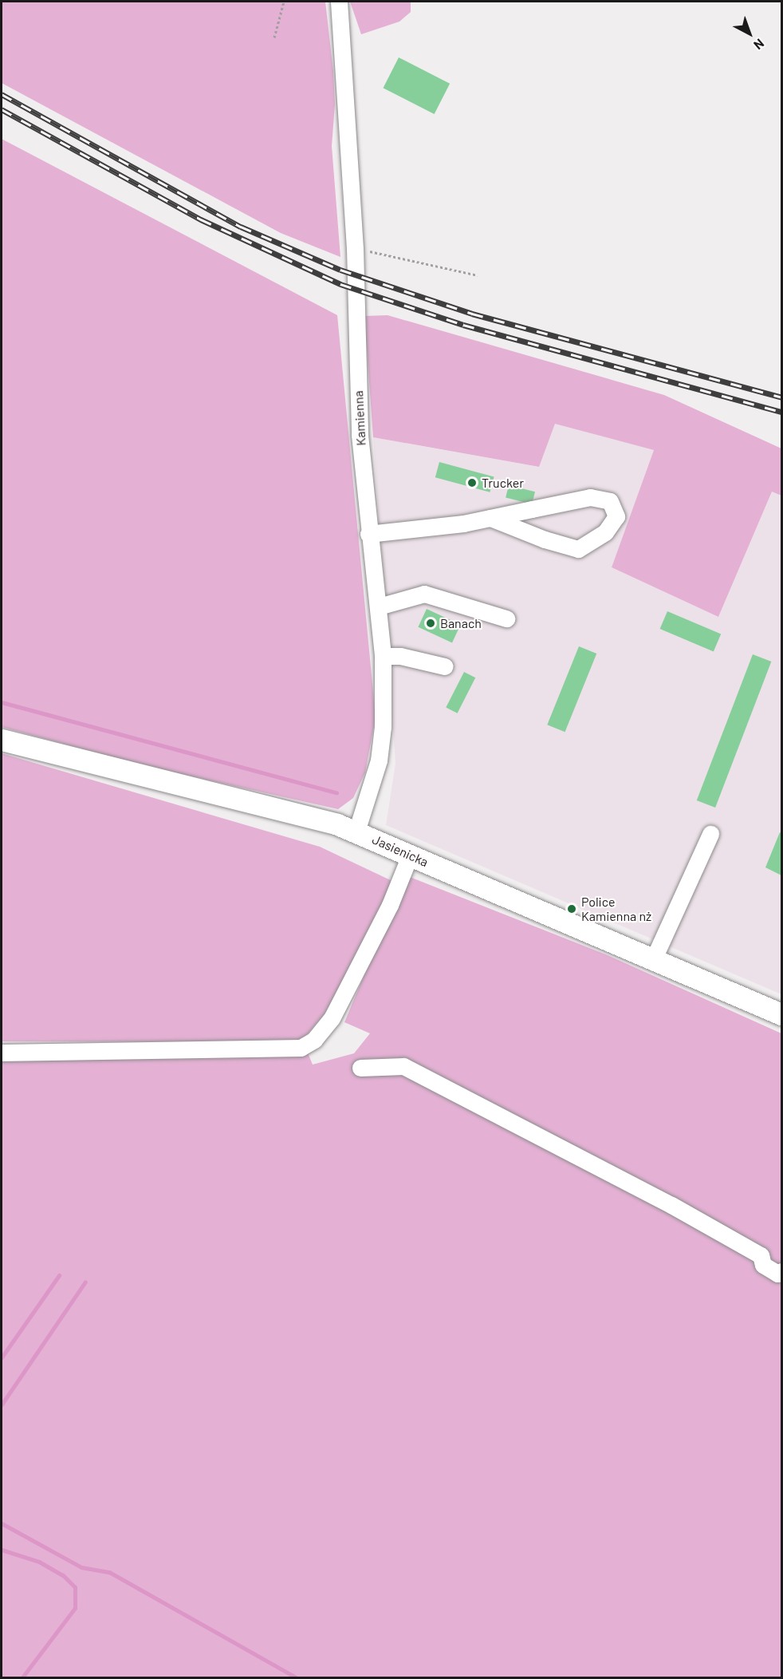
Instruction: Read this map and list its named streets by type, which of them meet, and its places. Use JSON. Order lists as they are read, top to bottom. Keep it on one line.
{"streets":{"main road":["Jasienicka"],"street":["Kamienna"]},"crossings":[["Kamienna","Jasienicka"]],"places":["Trucker","Banach","Police Kamienna nż"],"north":"bottom right"}
